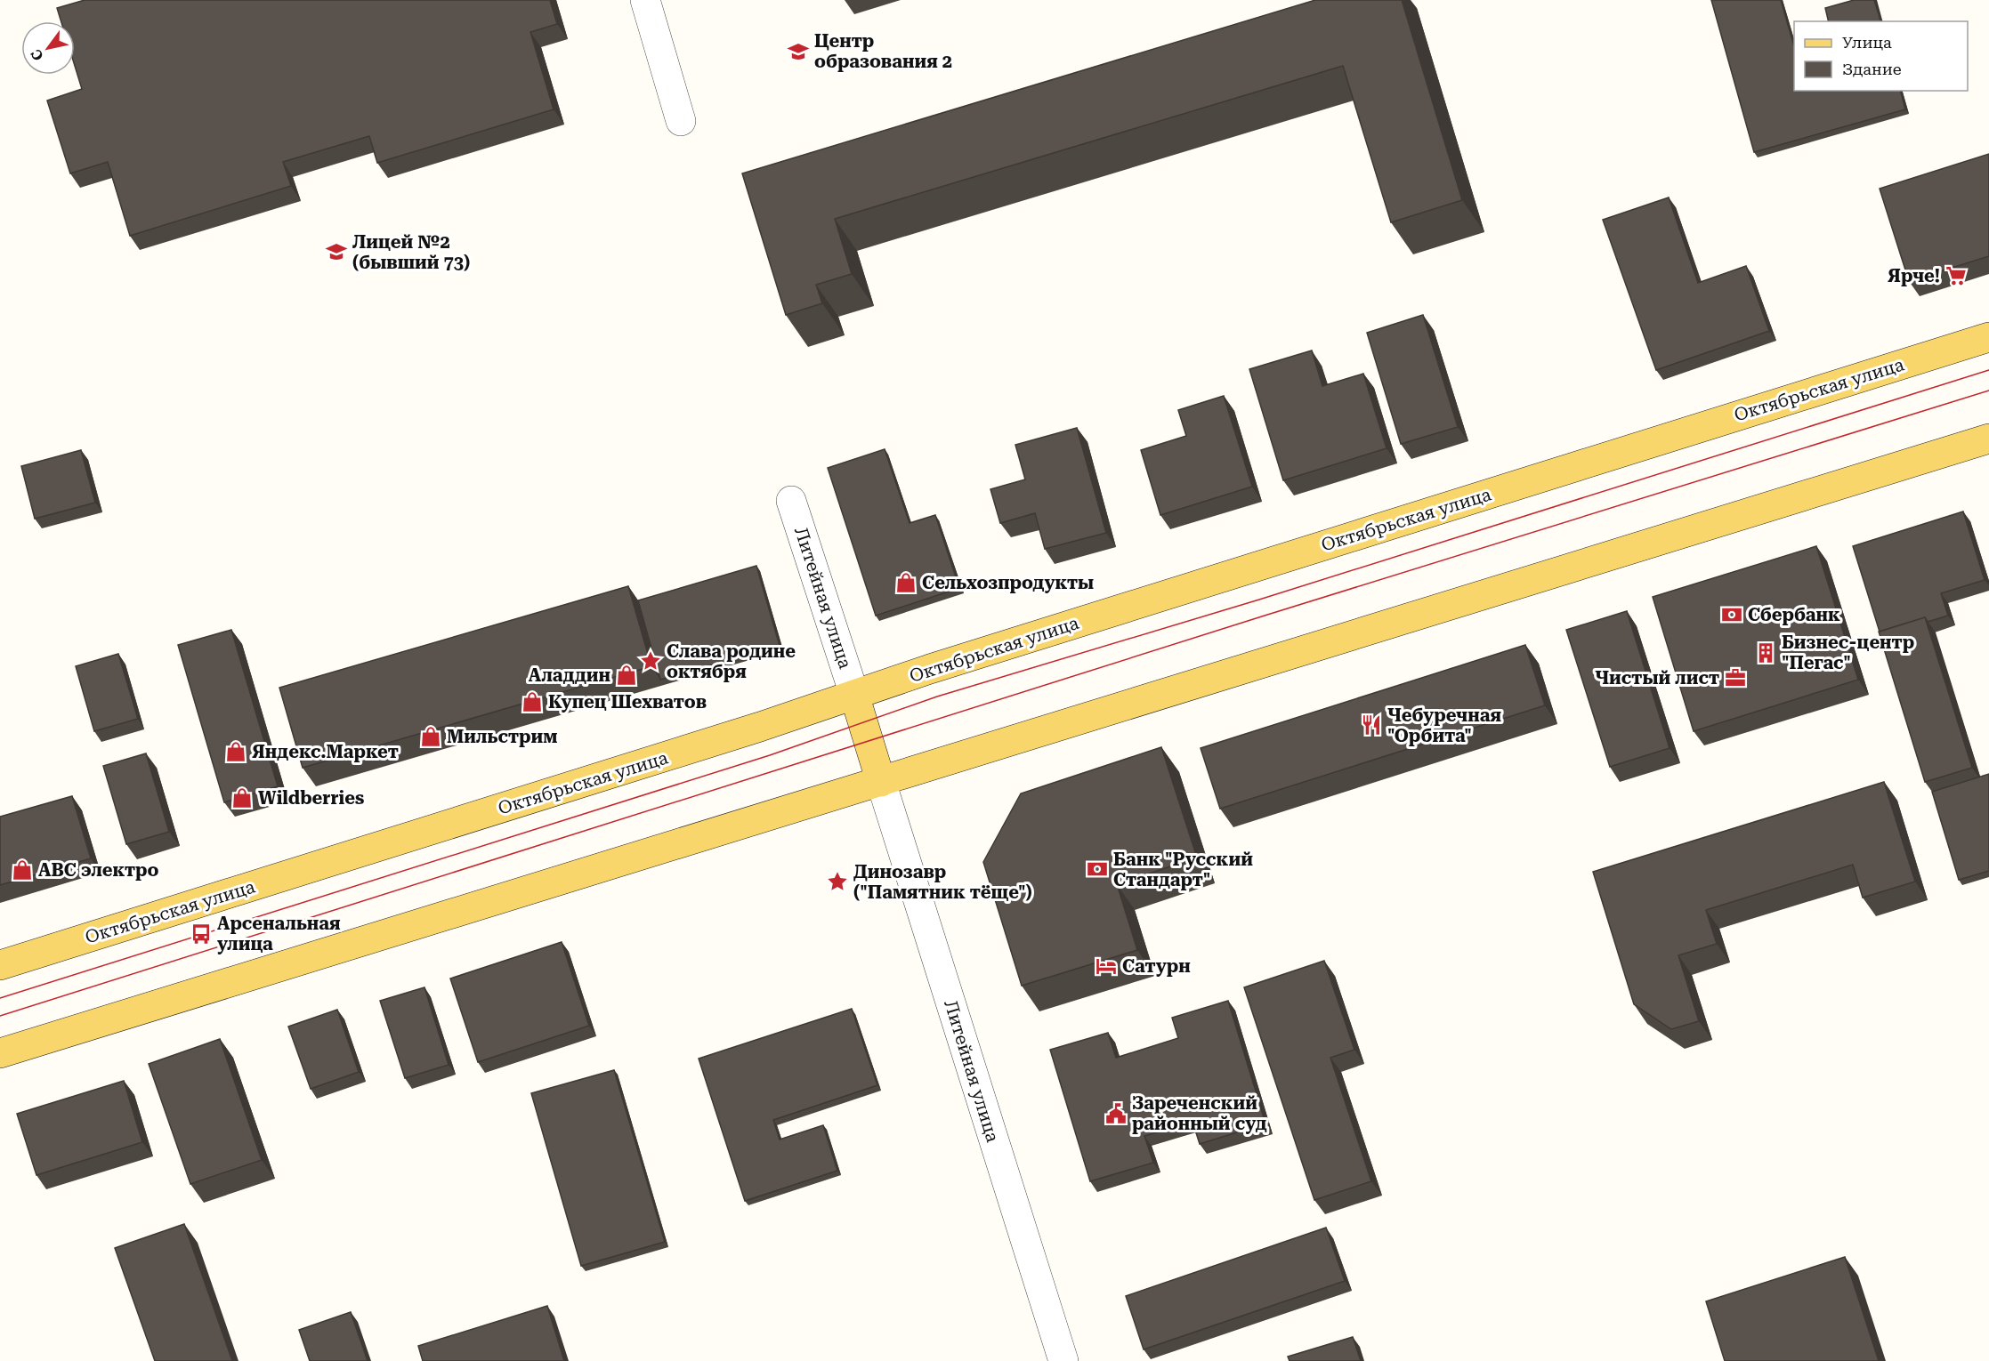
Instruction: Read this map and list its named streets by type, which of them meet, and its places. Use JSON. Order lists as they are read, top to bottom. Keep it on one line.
{"streets":{"main road":["Октябрьская улица"],"street":["Литейная улица"]},"crossings":[["Октябрьская улица","Литейная улица"]],"places":{"school or university":["Центр образования 2","Лицей №2 (бывший 73)"],"supermarket":["Ярче!"],"shop":["Сельхозпродукты","Аладдин","Купец Шехватов","Мильстрим","Яндекс.Маркет","Wildberries","АВС электро"],"bank":["Сбербанк","Банк \"Русский Стандарт\""],"building":["Бизнес-центр \"Пегас\""],"place":["Слава родине октября","Динозавр (\"Памятник тёще\")"],"office":["Чистый лист"],"restaurant":["Чебуречная \"Орбита\""],"bus stop":["Арсенальная улица"],"hotel":["Сатурн"],"public building":["Зареченский районный суд"]},"legend":["Улица","Здание"],"north":"bottom left"}
